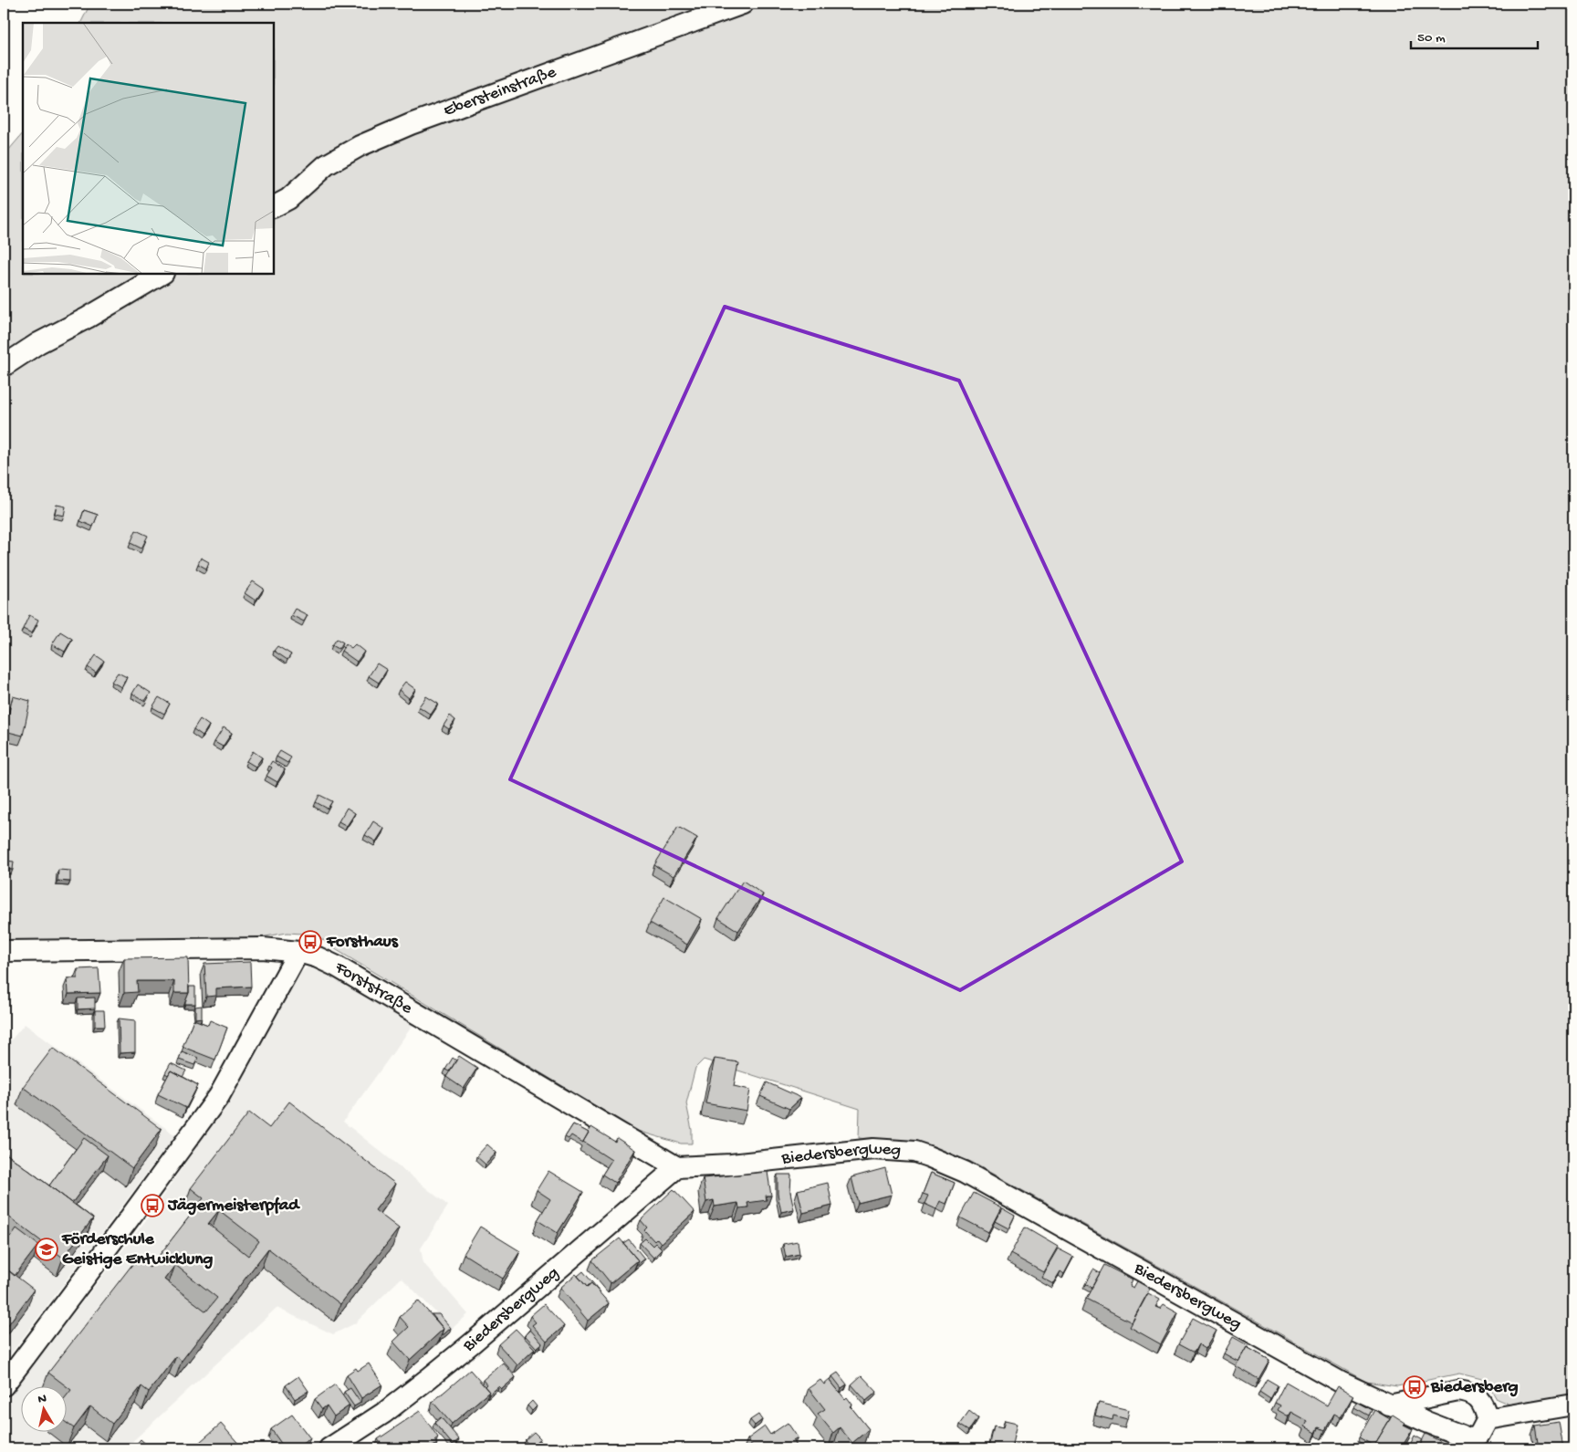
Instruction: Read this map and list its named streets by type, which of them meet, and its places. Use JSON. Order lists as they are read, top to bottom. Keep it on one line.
{"streets":{"street":["Ebersteinstraße","Forststraße","Biedersbergweg"]},"crossings":[["Forststraße","Biedersbergweg"]],"places":{"bus stop":["Forsthaus","Jägermeisterpfad","Biedersberg"],"school or university":["Förderschule Geistige Entwicklung"]},"scale_bar":"50 m","north":"top"}
